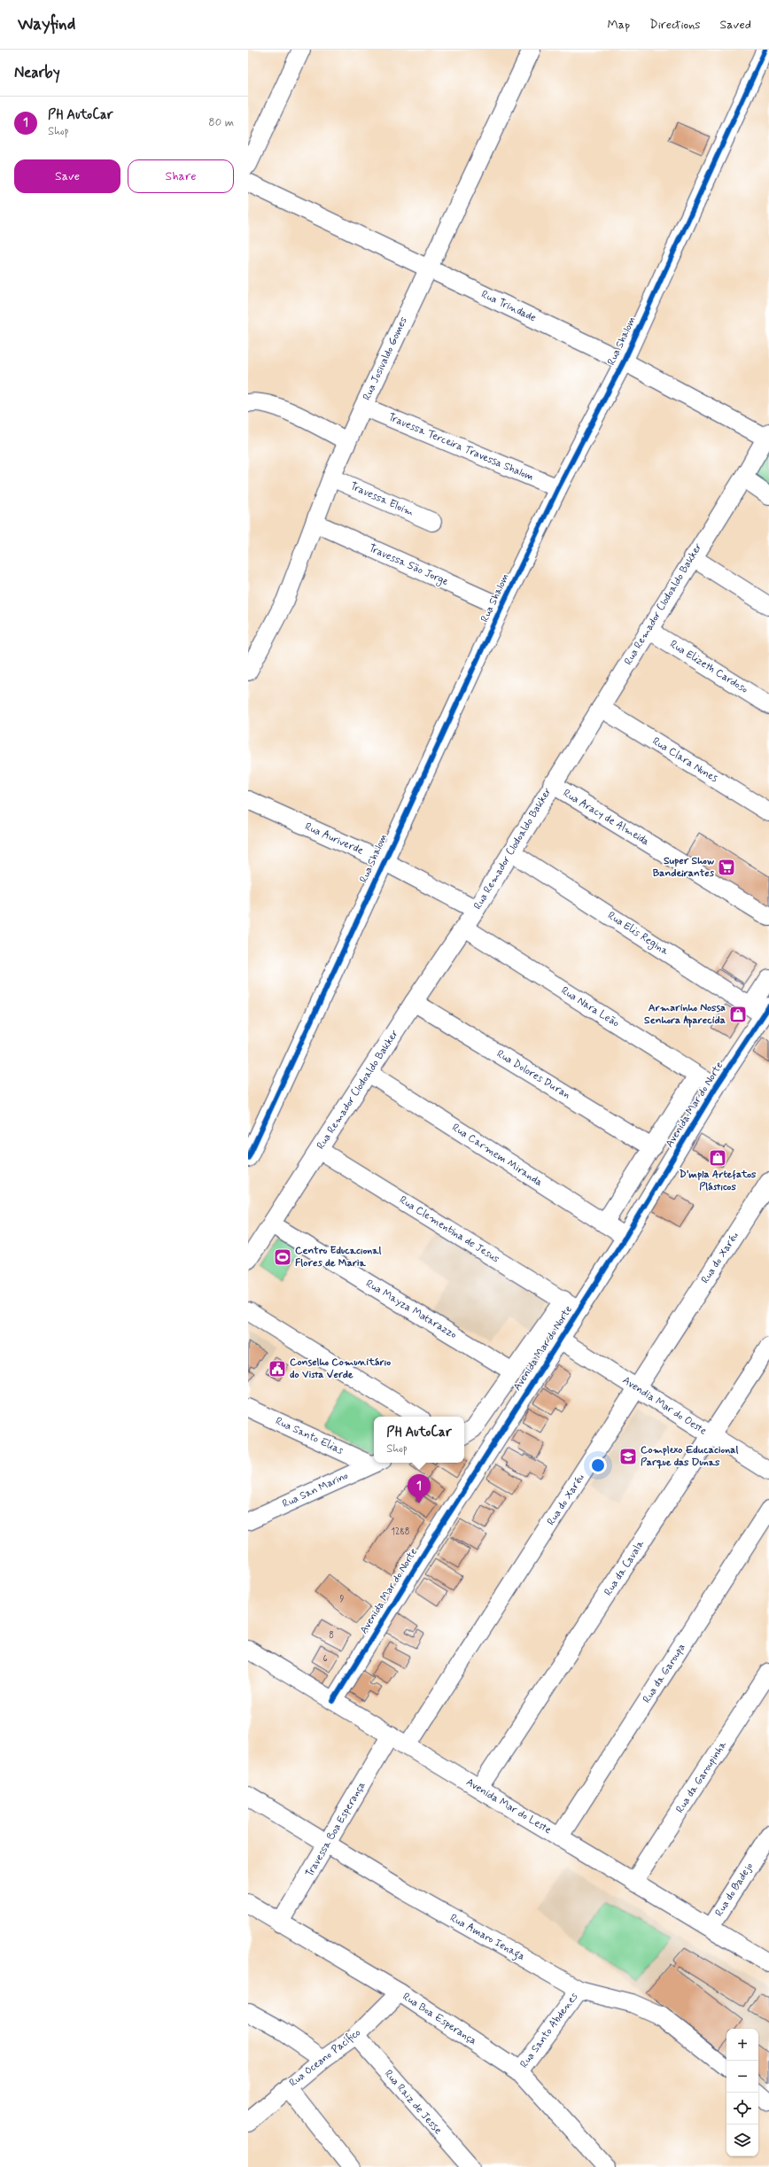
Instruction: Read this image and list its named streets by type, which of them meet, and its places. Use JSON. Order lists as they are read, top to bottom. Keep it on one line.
{"streets":{"street":["Rua Trindade","Rua Shalom","Rua Josivaldo Gomes","Travessa Terceira Travessa Shalom","Travessa Eloim","Travessa São Jorge","Rua Remador Clodoaldo Bakker","Rua Elizeth Cardoso","Rua Clara Nunes","Rua Aracy de Almeida","Rua Auriverde","Rua Elis Regina","Rua Nara Leão","Rua Dolores Duran","Avenida Mar do Norte","Rua Carmem Miranda","Rua Clementina de Jesus","Rua do Xaréu","Rua Mayza Matarazzo","Avendia Mar do Oeste","Rua Santo Elias","Rua San Marino","Rua da Cavala","Rua da Garoupa","Rua da Garoupinha","Avenida Mar do Leste","Travessa Boa Esperança","Rua do Badejo","Rua Amaro Ienaga","Rua Boa Esperança","Rua Santo Abdenes","Rua Oceano Pacífico","Rua Raiz de Jesse"]},"crossings":[["Rua Trindade","Rua Shalom"],["Rua Trindade","Rua Josivaldo Gomes"],["Rua Trindade","Rua Remador Clodoaldo Bakker"],["Rua Shalom","Travessa Terceira Travessa Shalom"],["Rua Shalom","Travessa São Jorge"],["Rua Shalom","Rua Auriverde"],["Rua Josivaldo Gomes","Travessa Terceira Travessa Shalom"],["Rua Josivaldo Gomes","Travessa Eloim"],["Rua Josivaldo Gomes","Travessa São Jorge"],["Rua Remador Clodoaldo Bakker","Rua Elizeth Cardoso"],["Rua Remador Clodoaldo Bakker","Rua Clara Nunes"],["Rua Remador Clodoaldo Bakker","Rua Aracy de Almeida"],["Rua Remador Clodoaldo Bakker","Rua Auriverde"],["Rua Remador Clodoaldo Bakker","Rua Elis Regina"],["Rua Remador Clodoaldo Bakker","Rua Nara Leão"],["Rua Remador Clodoaldo Bakker","Rua Dolores Duran"],["Rua Remador Clodoaldo Bakker","Rua Carmem Miranda"],["Rua Remador Clodoaldo Bakker","Rua Clementina de Jesus"],["Rua Remador Clodoaldo Bakker","Rua Mayza Matarazzo"],["Rua Elis Regina","Avenida Mar do Norte"],["Rua Nara Leão","Avenida Mar do Norte"],["Avenida Mar do Norte","Rua Carmem Miranda"],["Avenida Mar do Norte","Rua Clementina de Jesus"],["Avenida Mar do Norte","Avendia Mar do Oeste"],["Avenida Mar do Norte","Avenida Mar do Leste"],["Rua do Xaréu","Avendia Mar do Oeste"],["Rua do Xaréu","Avenida Mar do Leste"],["Avendia Mar do Oeste","Rua da Cavala"],["Rua da Cavala","Avenida Mar do Leste"],["Rua da Garoupa","Avenida Mar do Leste"],["Rua da Garoupinha","Avenida Mar do Leste"],["Avenida Mar do Leste","Travessa Boa Esperança"],["Avenida Mar do Leste","Rua do Badejo"],["Travessa Boa Esperança","Rua Amaro Ienaga"],["Travessa Boa Esperança","Rua Boa Esperança"],["Rua Amaro Ienaga","Rua Santo Abdenes"],["Rua Boa Esperança","Rua Santo Abdenes"],["Rua Boa Esperança","Rua Oceano Pacífico"],["Rua Oceano Pacífico","Rua Raiz de Jesse"]],"places":{"supermarket":["Super Show Bandeirantes"],"shop":["Armarinho Nossa Senhora Aparecida","D'mpla Artefatos Plásticos"],"sports":["Centro Educacional Flores de Maria"],"public building":["Conselho Comunitário do Vista Verde"],"school or university":["Complexo Educacional Parque das Dunas"]},"house_numbers":["1288","9","8","6"],"page":{"header":"Wayfind","nav":["Map","Directions","Saved"],"heading":"Nearby","list":[{"mark":"1","name":"PH AutoCar","note":"Shop","value":"80 m"}],"buttons":["Save","Share"],"popup":["PH AutoCar","Shop"],"pins":"1","map_buttons":["+","−"]}}
